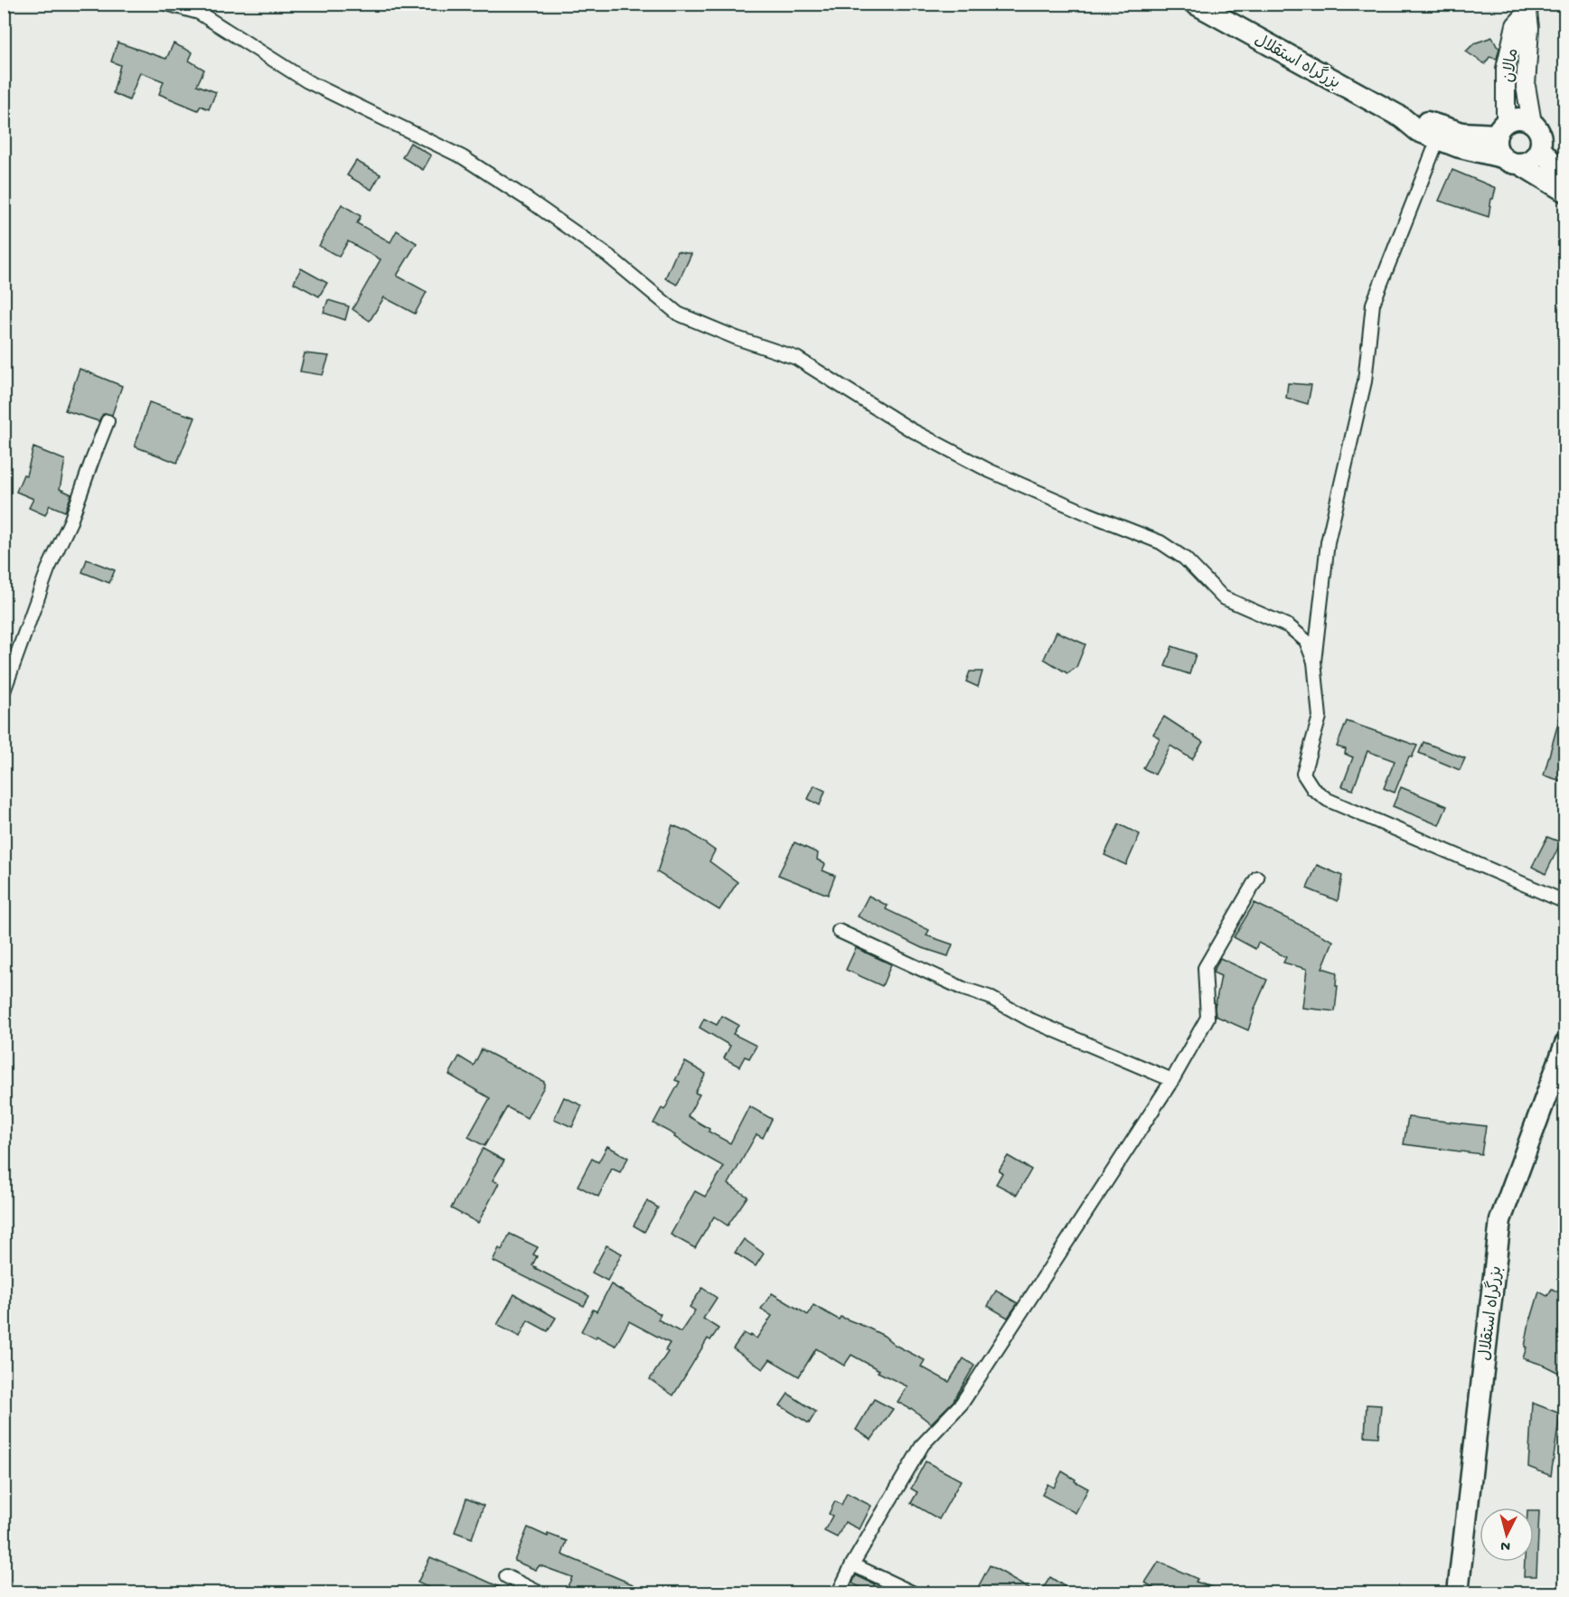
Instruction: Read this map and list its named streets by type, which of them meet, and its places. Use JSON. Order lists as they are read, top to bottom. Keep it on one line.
{"streets":{"highway":["بزرگراه استقلال"],"main road":["مالان"]},"crossings":[["بزرگراه استقلال","مالان"]],"north":"bottom"}
